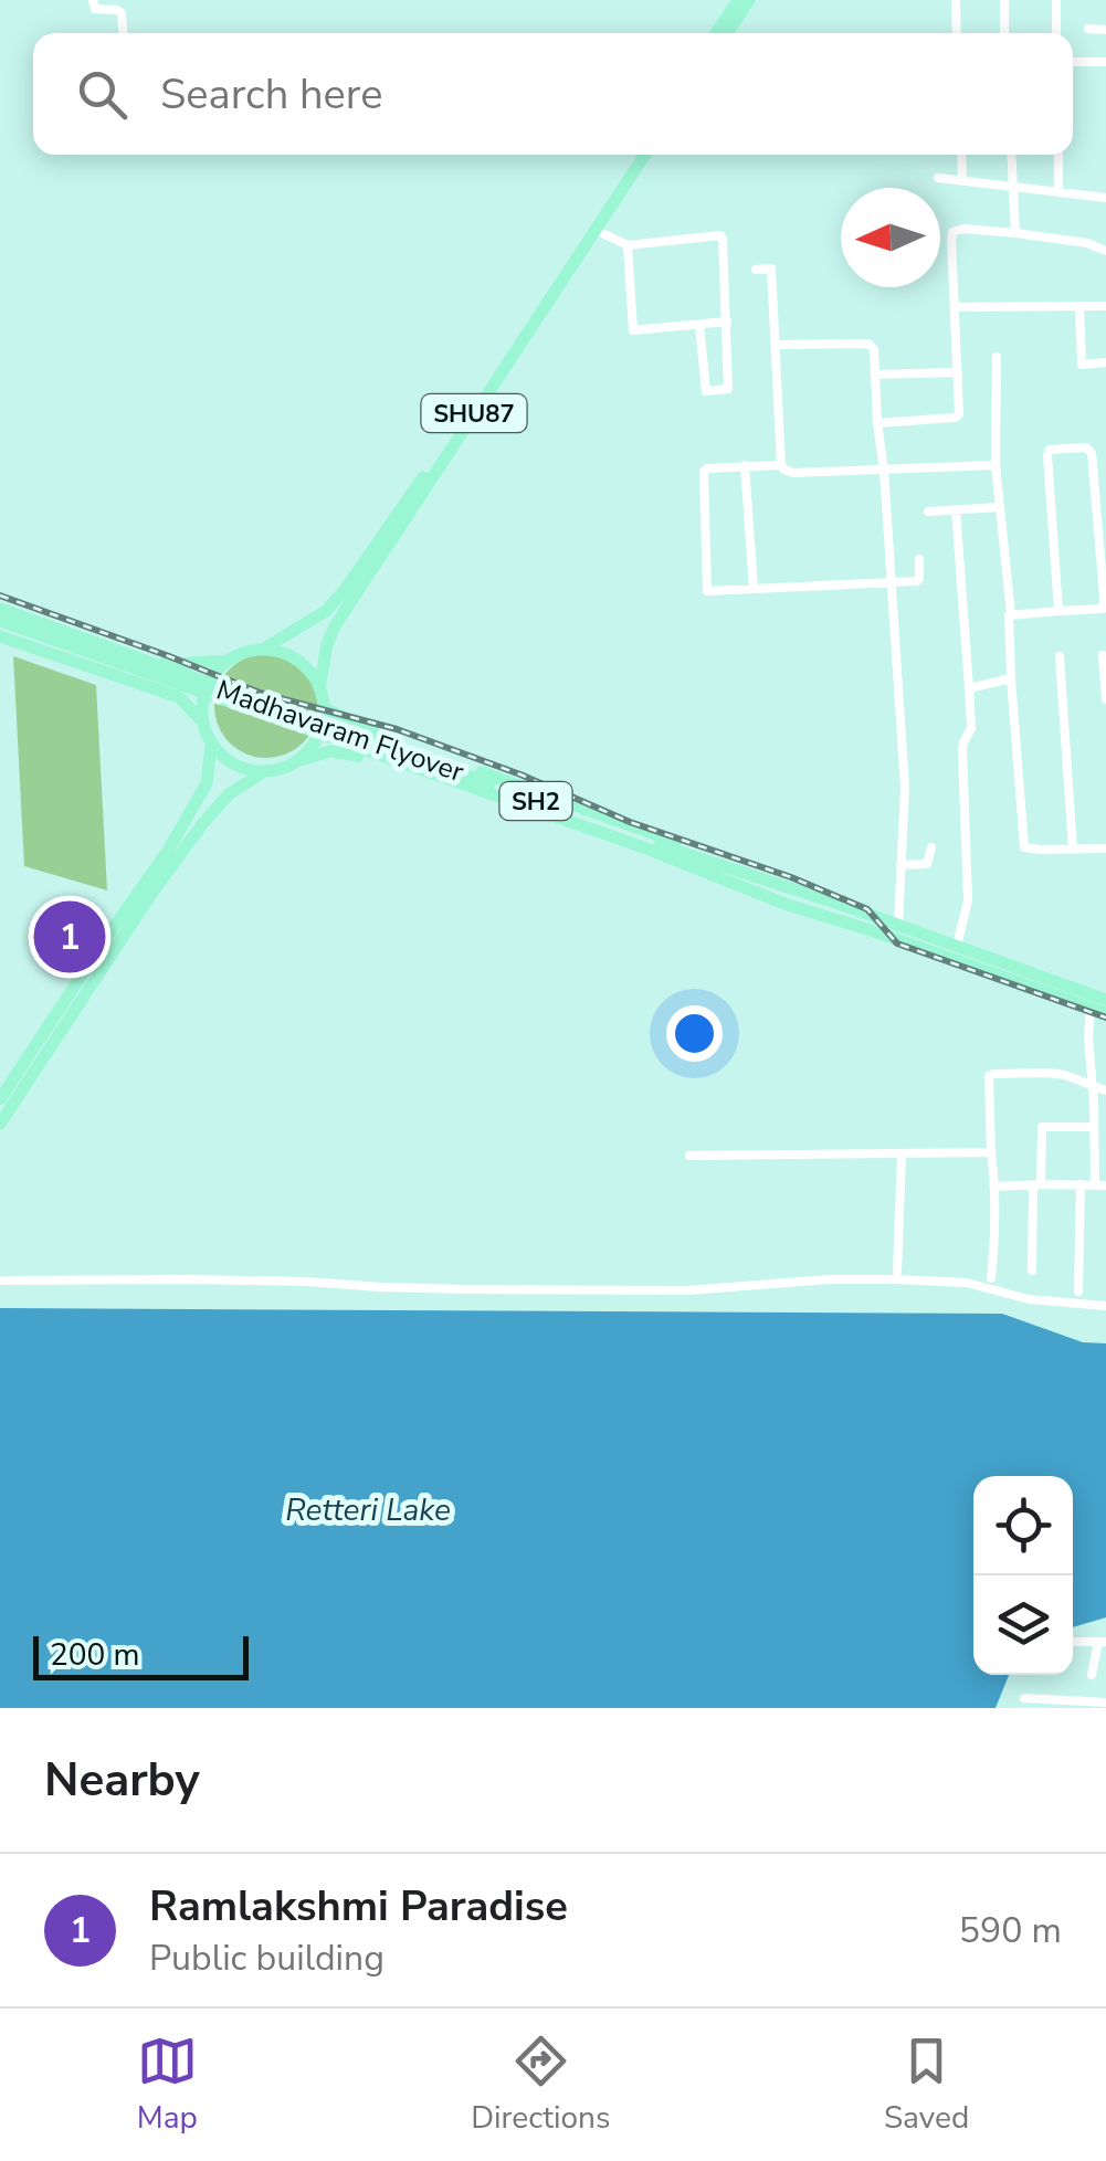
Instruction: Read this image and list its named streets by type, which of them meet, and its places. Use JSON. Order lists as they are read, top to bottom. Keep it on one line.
{"streets":{"main road":["SHU87","Madhavaram Flyover","SH2"]},"crossings":[["Madhavaram Flyover","SH2"]],"water":["Retteri Lake"],"scale_bar":"200 m","north":"left","page":{"search":"Search here","pins":"1","scale":"200 m","heading":"Nearby","list":[{"mark":"1","name":"Ramlakshmi Paradise","note":"Public building","value":"590 m"}],"nav":["Map","Directions","Saved"]}}
